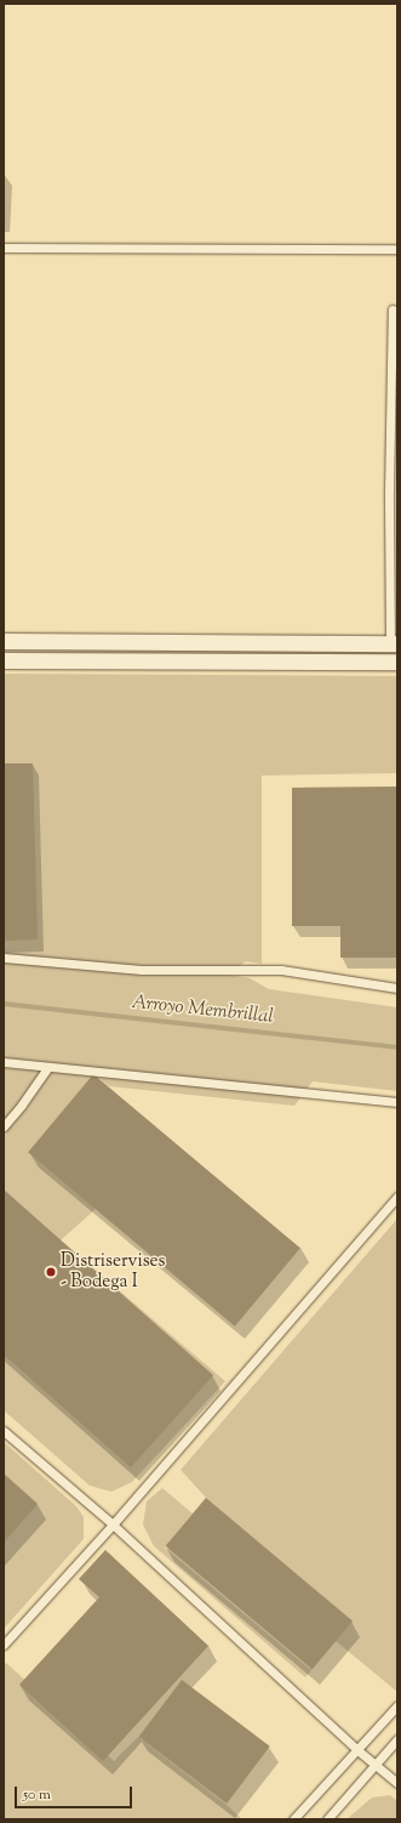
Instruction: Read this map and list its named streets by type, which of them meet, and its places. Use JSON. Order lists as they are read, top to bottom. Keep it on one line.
{"water":["Arroyo Membrillal"],"places":["Distriservises - Bodega I"],"scale_bar":"50 m"}
